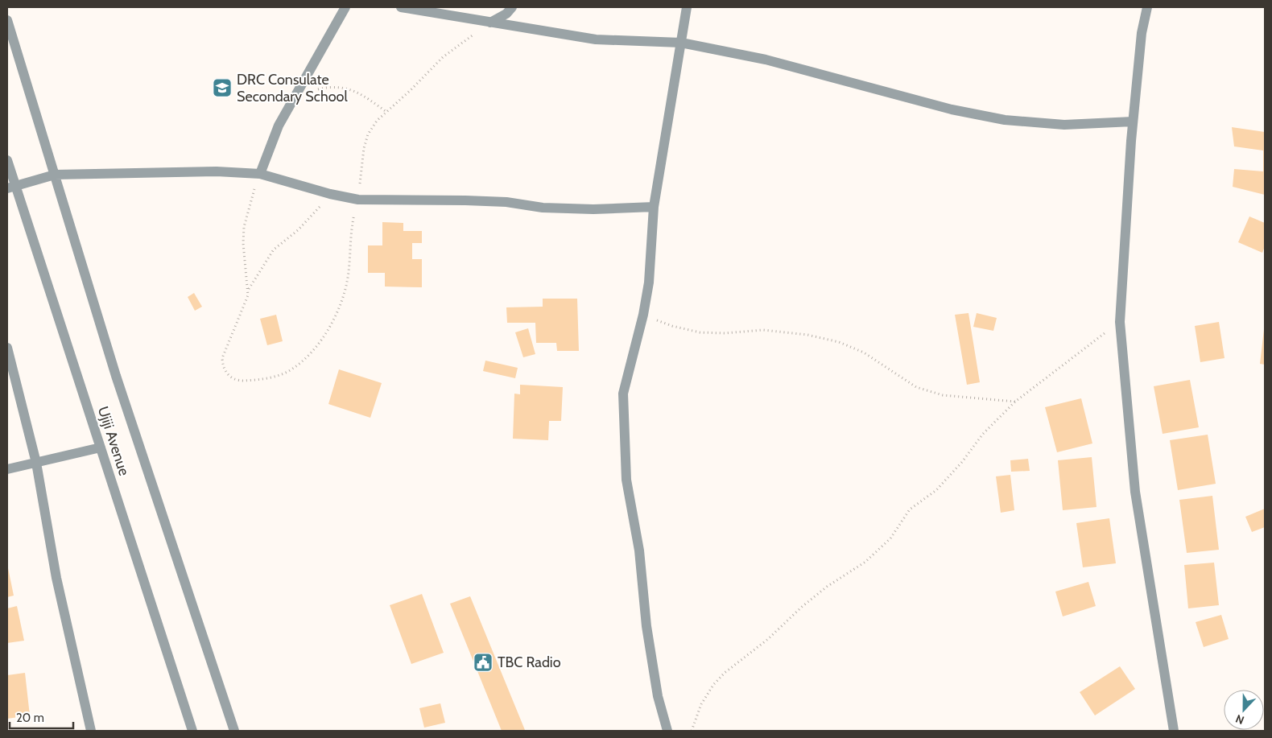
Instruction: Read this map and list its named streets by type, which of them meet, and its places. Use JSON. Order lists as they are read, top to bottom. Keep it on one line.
{"streets":{"street":["Ujiji Avenue"]},"places":{"school or university":["DRC Consulate Secondary School"],"public building":["TBC Radio"]},"scale_bar":"20 m","north":"bottom"}
